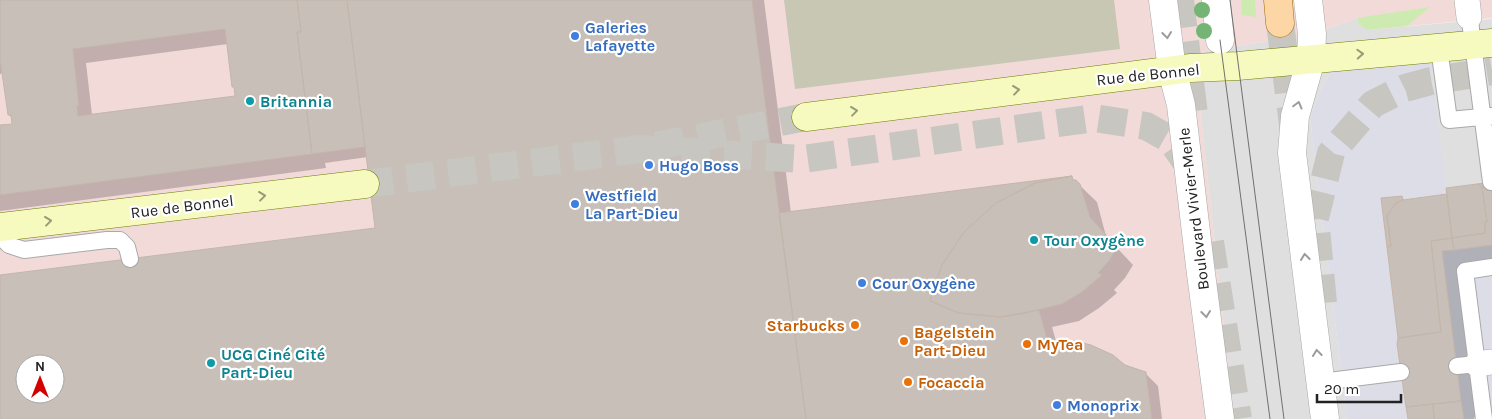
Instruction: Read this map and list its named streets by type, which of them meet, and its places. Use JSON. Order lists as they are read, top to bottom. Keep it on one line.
{"streets":{"main road":["Rue de Bonnel"],"street":["Boulevard Vivier-Merle"]},"crossings":[["Rue de Bonnel","Boulevard Vivier-Merle"]],"one_way":["Rue de Bonnel"],"places":["Galeries Lafayette","Britannia","Hugo Boss","Westfield La Part-Dieu","Tour Oxygène","Cour Oxygène","Starbucks","Bagelstein Part-Dieu","MyTea","UCG Ciné Cité Part-Dieu","Focaccia","Monoprix"],"scale_bar":"20 m","north":"top"}
